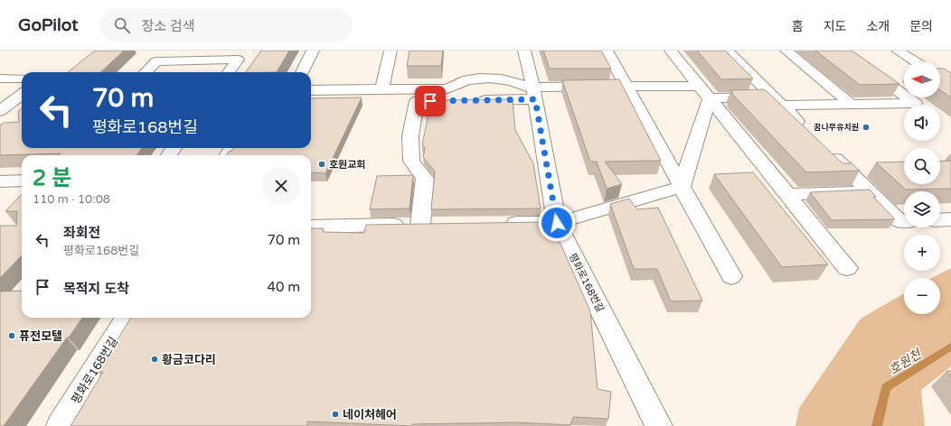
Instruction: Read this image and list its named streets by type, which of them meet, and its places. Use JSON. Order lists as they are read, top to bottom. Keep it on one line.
{"streets":{"street":["평화로168번길"]},"water":["호원천"],"places":["꿈나무유치원","호원교회","퓨전모텔","황금코다리","네이처헤어"],"north":"left","page":{"header":"GoPilot","search":"장소 검색","nav":["홈","지도","소개","문의"],"map_buttons":["+","−"],"turn":["70 m","평화로168번길"],"heading":["2 분","110 m · 10:08"],"list":[{"name":"좌회전","note":"평화로168번길","value":"70 m"},{"name":"목적지 도착","value":"40 m"}]}}
